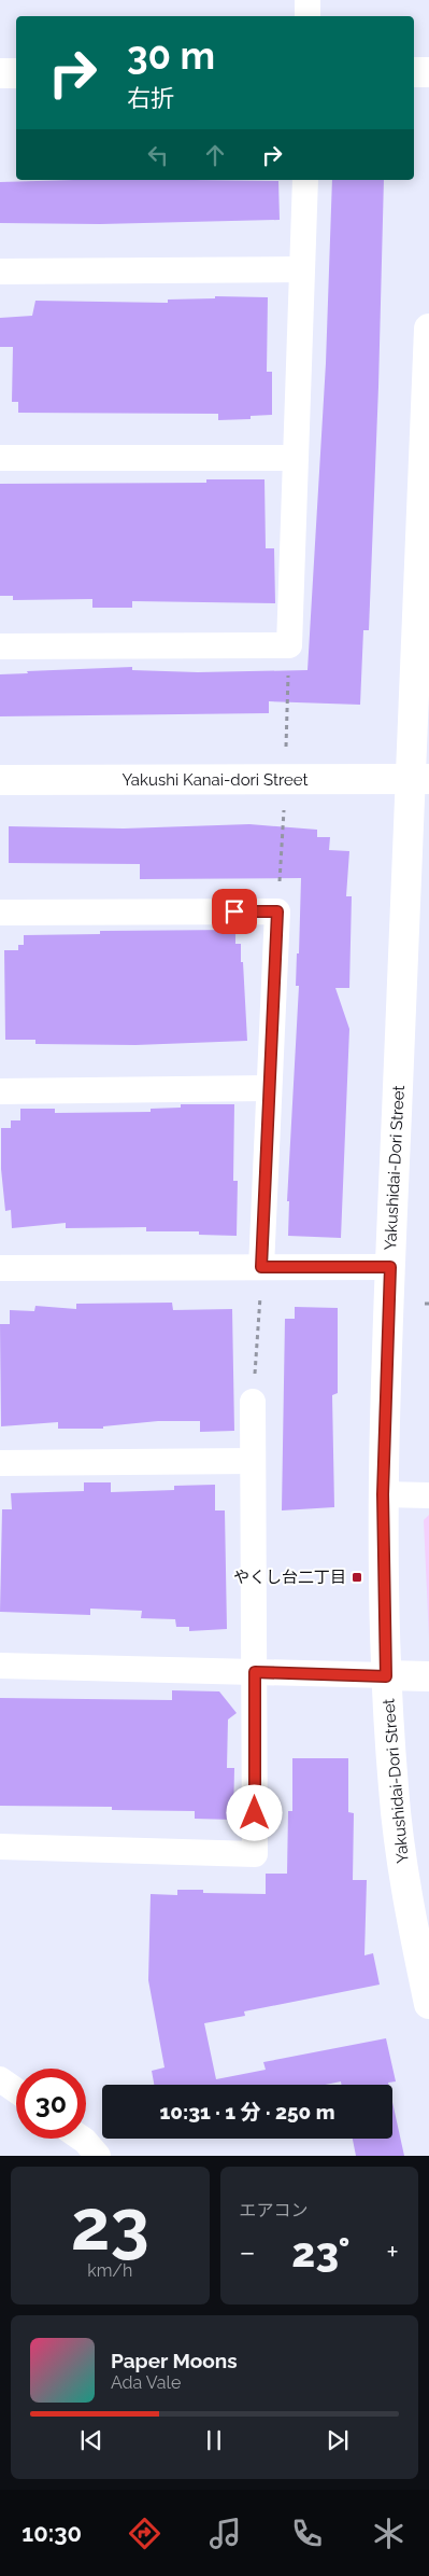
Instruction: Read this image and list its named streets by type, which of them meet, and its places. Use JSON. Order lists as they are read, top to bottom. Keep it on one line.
{"streets":{"street":["Yakushi Kanai-dori Street","Yakushidai-Dori Street"]},"crossings":[["Yakushi Kanai-dori Street","Yakushidai-Dori Street"]],"places":{"transit":["やくし台二丁目"]},"page":{"turn":["30 m","右折"],"limit":"30","trip":"10:31 · 1 分 · 250 m","tile":[["23","km/h"],"エアコン"],"heat":["−","23°","+"],"song":["Paper Moons","Ada Vale"],"tabs":"10:30"}}
